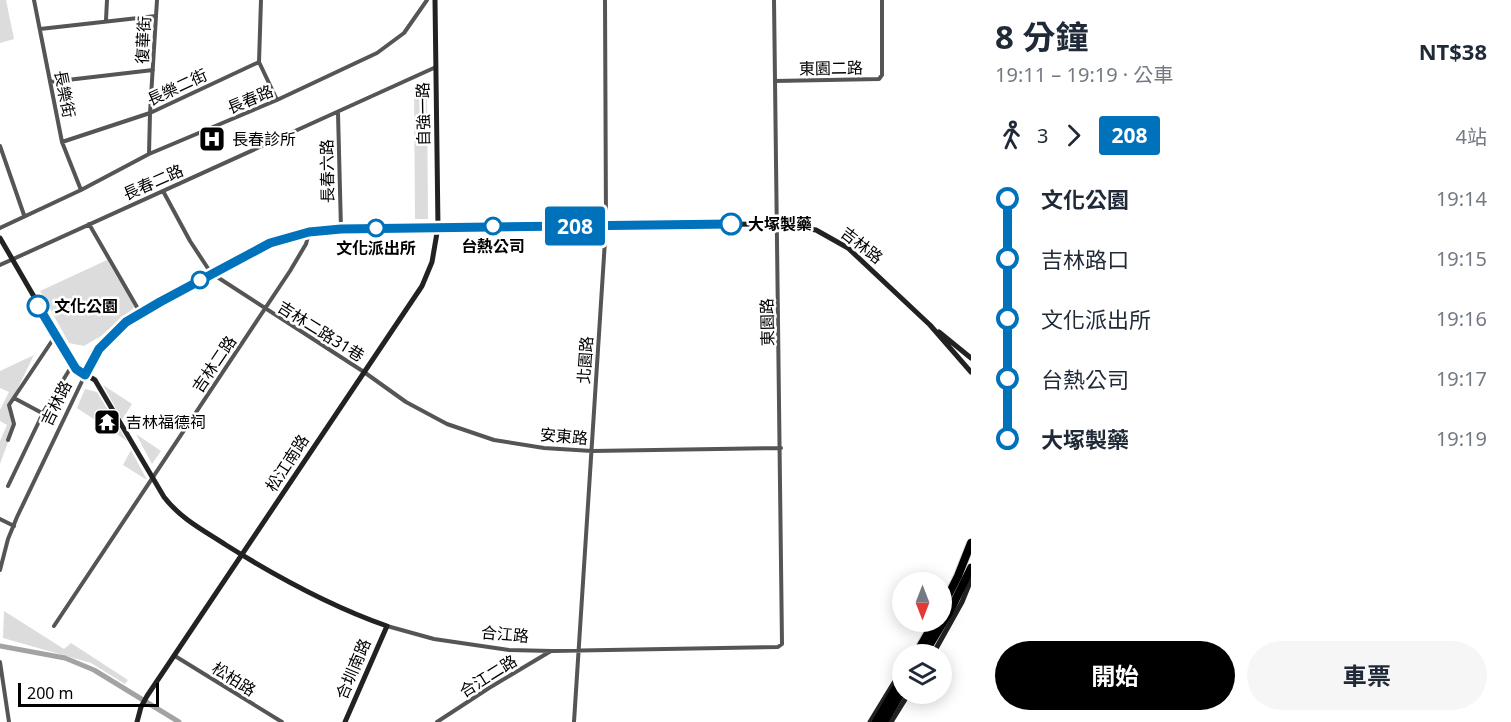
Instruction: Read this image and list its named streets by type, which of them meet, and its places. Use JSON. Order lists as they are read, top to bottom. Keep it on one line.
{"streets":{"street":["復華街","東園二路","長樂二街","長樂街","長春路","自強一路","長春六路","長春二路","吉林路","東園路","吉林二路31巷","北園路","吉林二路","安東路","松江南路","合江路","合圳南路","合江二路","松柏路"]},"crossings":[["復華街","長樂二街"],["復華街","長春路"],["東園二路","東園路"],["長樂二街","長樂街"],["長樂街","長春路"],["自強一路","長春二路"],["自強一路","吉林路"],["自強一路","松江南路"],["長春六路","長春二路"],["長春六路","吉林路"],["長春二路","合江路"],["吉林路","東園路"],["吉林路","吉林二路31巷"],["吉林路","北園路"],["吉林路","吉林二路"],["吉林路","松江南路"],["吉林路","合江路"],["東園路","安東路"],["東園路","合江路"],["吉林二路31巷","吉林二路"],["吉林二路31巷","安東路"],["吉林二路31巷","松江南路"],["北園路","安東路"],["北園路","合江路"],["吉林二路","合江路"],["安東路","松江南路"],["松江南路","合江路"],["松江南路","松柏路"],["合江路","合圳南路"],["合江路","合江二路"]],"places":{"hospital":["長春診所"],"other":["大塚製藥","台熱公司","文化派出所","文化公園"],"temple":["吉林福德祠"]},"lines":["bus line 208"],"scale_bar":"200 m","north":"bottom","page":{"on_map":"208","heading":["8 分鐘","19:11 – 19:19 · 公車","NT$38"],"legs":["3","208","4站"],"list":[{"name":"文化公園","value":"19:14"},{"name":"吉林路口","value":"19:15"},{"name":"文化派出所","value":"19:16"},{"name":"台熱公司","value":"19:17"},{"name":"大塚製藥","value":"19:19"}],"buttons":["開始","車票"],"scale":"200 m"}}
